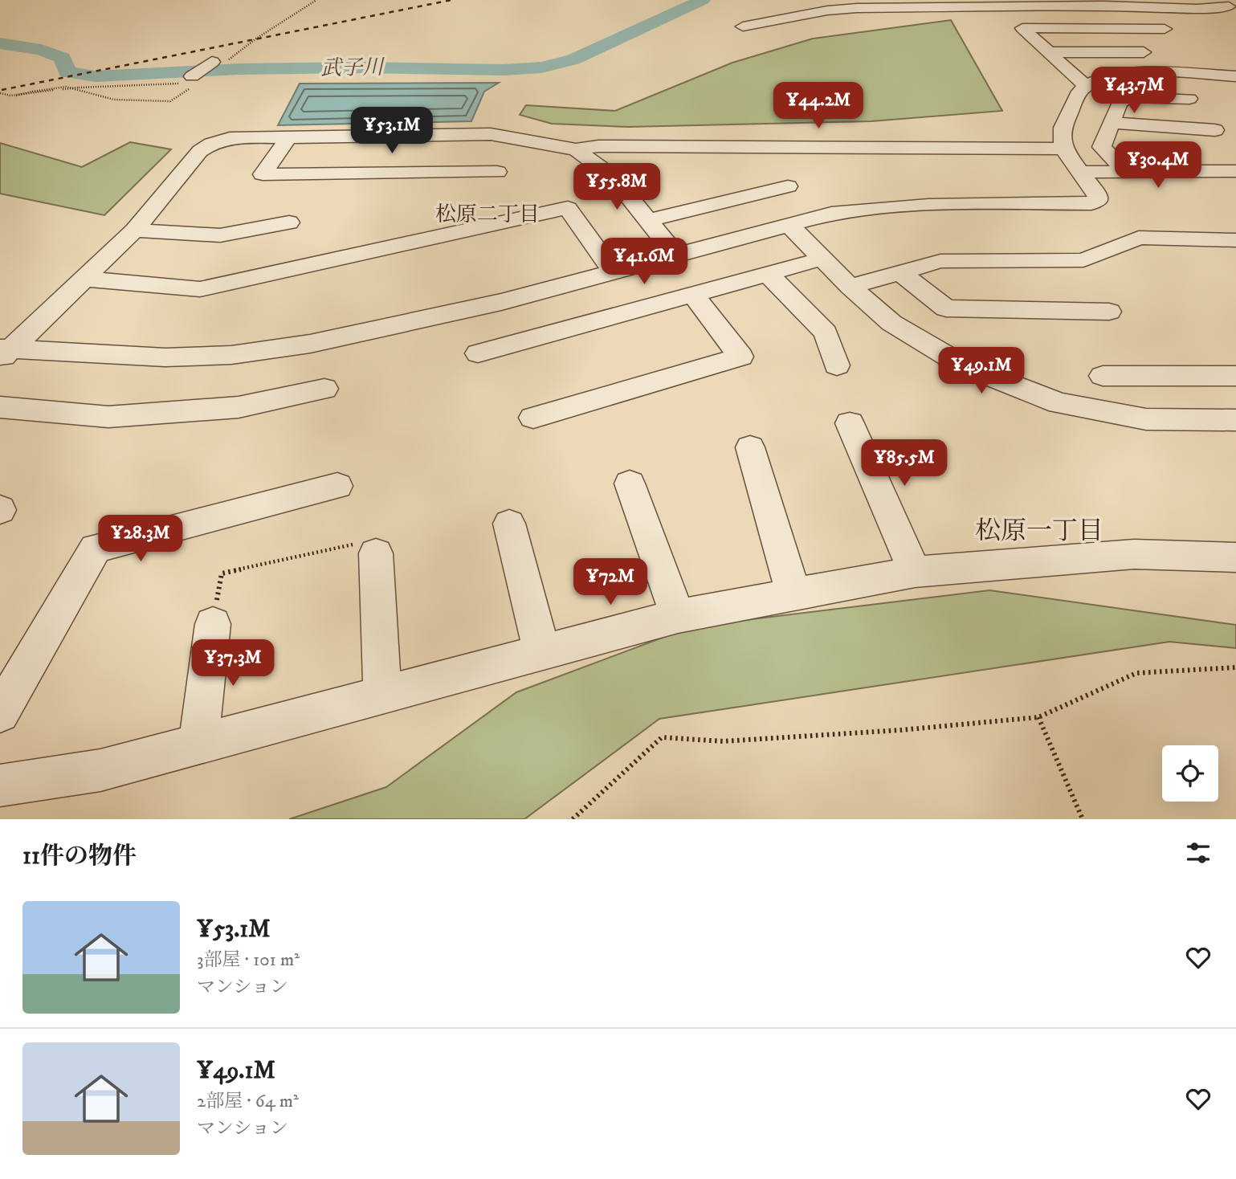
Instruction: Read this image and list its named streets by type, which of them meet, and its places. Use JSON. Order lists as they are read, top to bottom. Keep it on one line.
{"districts":["松原二丁目","松原一丁目"],"water":["武子川"],"page":{"price":["¥43.7M","¥44.2M","¥53.1M","¥30.4M","¥55.8M","¥41.6M","¥49.1M","¥85.5M","¥28.3M","¥72M","¥37.3M"],"heading":"11件の物件","list":[{"name":"¥53.1M","note":"3部屋 · 101 m² · マンション"},{"name":"¥49.1M","note":"2部屋 · 64 m² · マンション"}]}}
